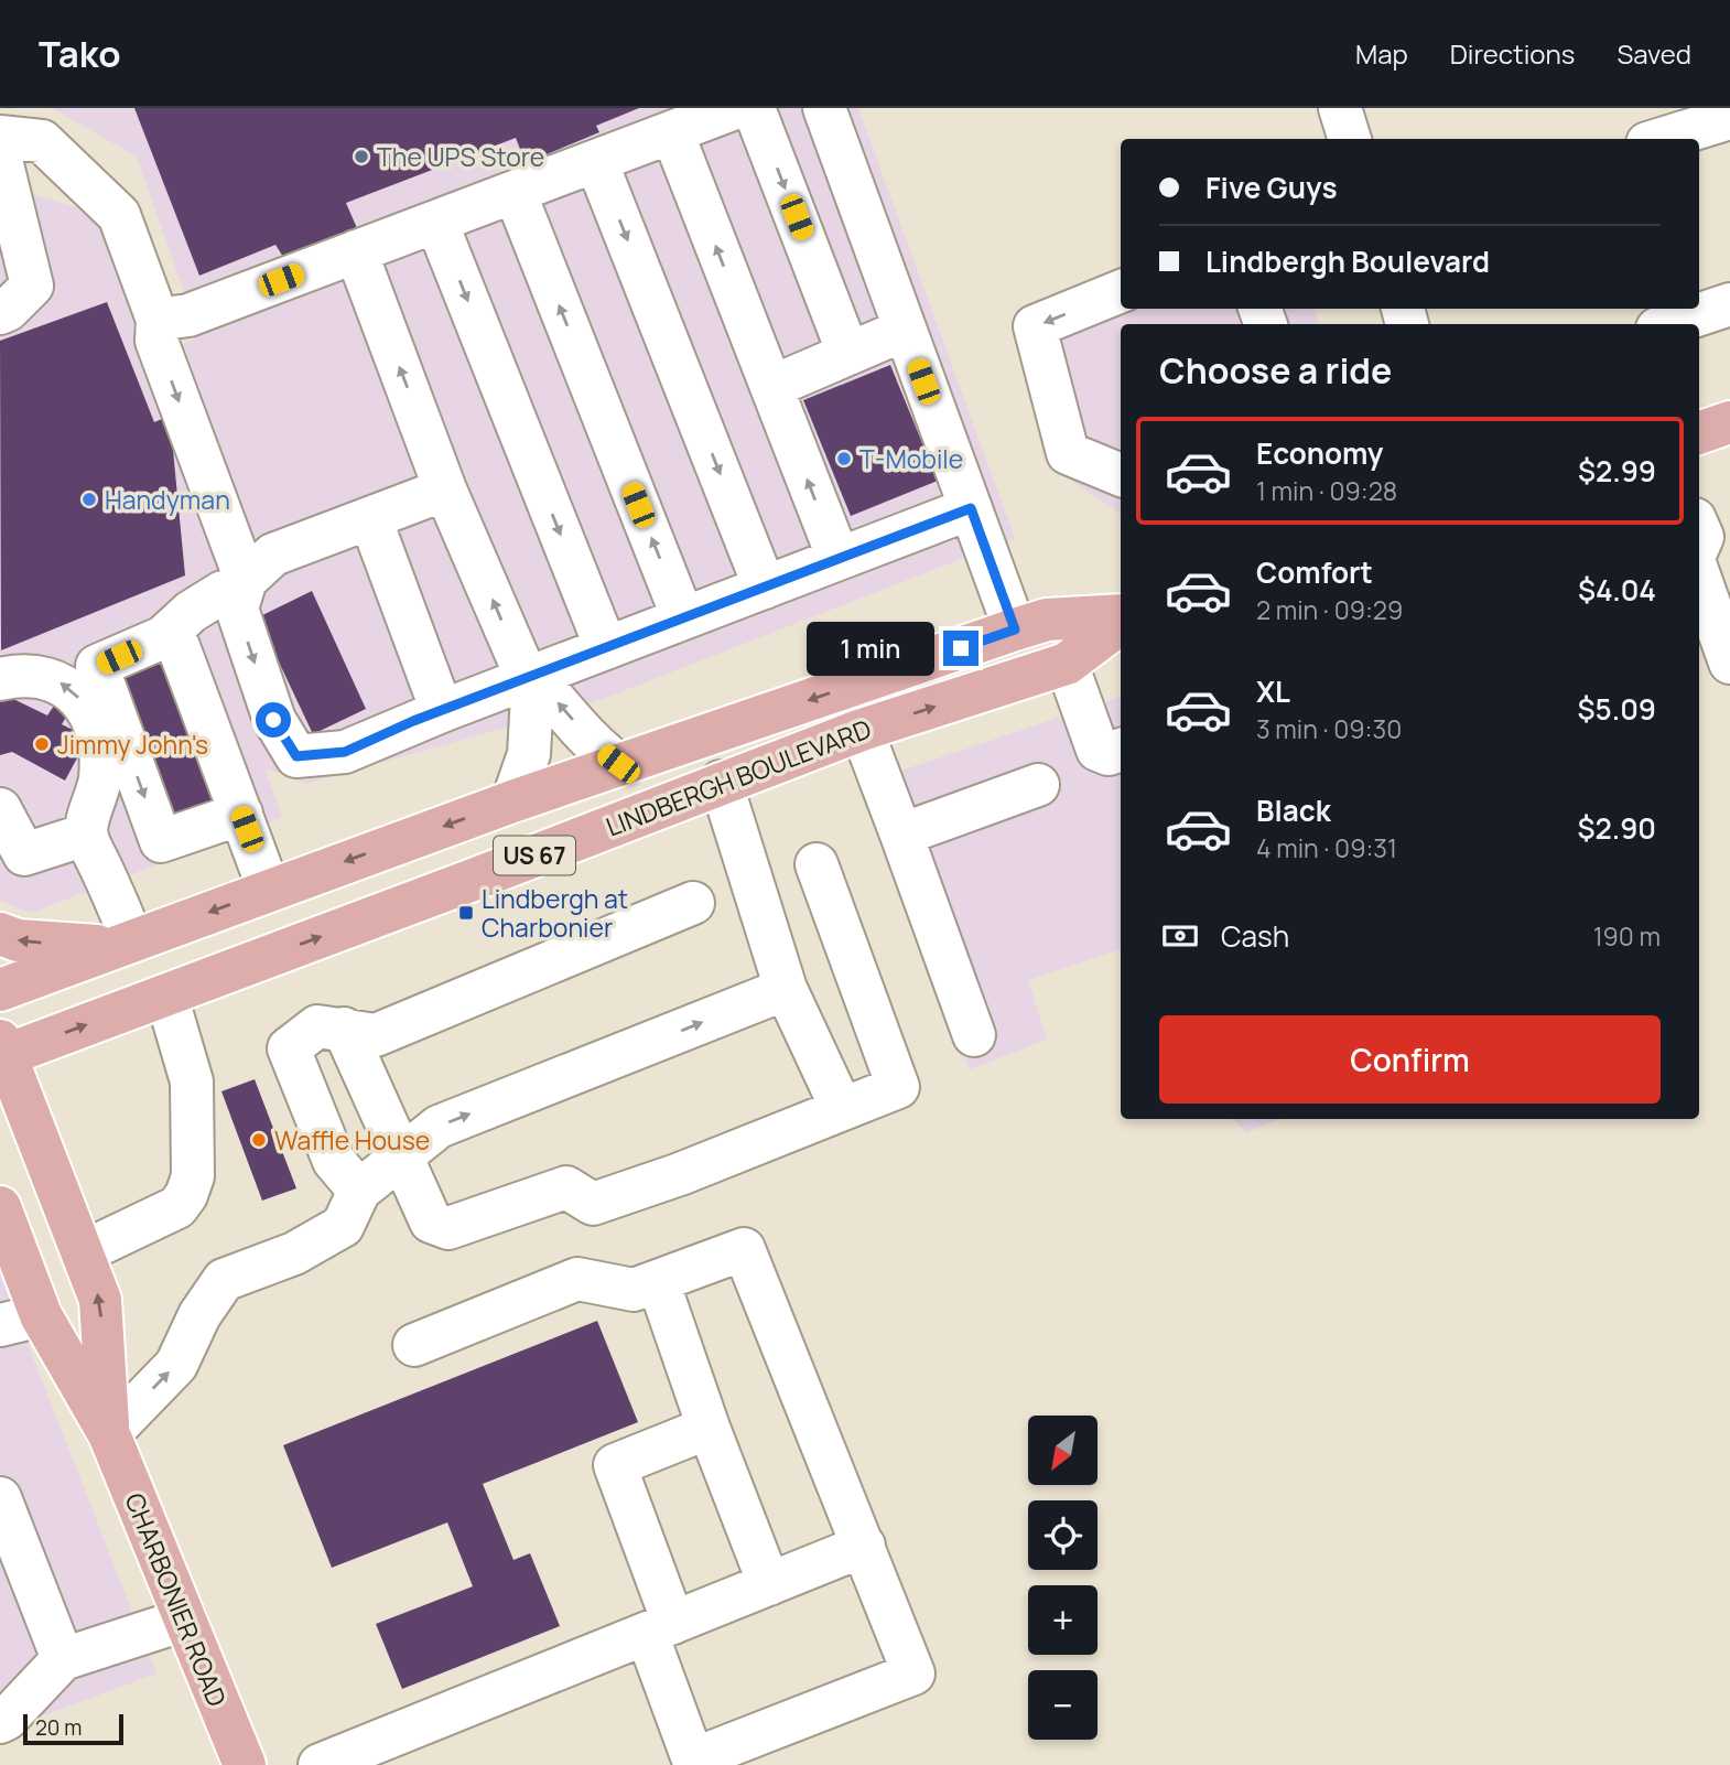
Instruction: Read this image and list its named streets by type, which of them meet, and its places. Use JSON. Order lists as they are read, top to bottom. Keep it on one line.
{"streets":{"main road":["LINDBERGH BOULEVARD","US 67","CHARBONIER ROAD"]},"crossings":[["LINDBERGH BOULEVARD","CHARBONIER ROAD"]],"places":{"other":["The UPS Store","T-Mobile","Handyman","Jimmy John's","Waffle House"],"transit":["Lindbergh at Charbonier"]},"scale_bar":"20 m","north":"bottom left","page":{"header":"Tako","nav":["Map","Directions","Saved"],"banner":["Five Guys","Lindbergh Boulevard"],"heading":"Choose a ride","list":[{"name":"Economy","note":"1 min · 09:28","value":"$2.99"},{"name":"Comfort","note":"2 min · 09:29","value":"$4.04"},{"name":"XL","note":"3 min · 09:30","value":"$5.09"},{"name":"Black","note":"4 min · 09:31","value":"$2.90"}],"bubble":"1 min","pay":["Cash","190 m"],"buttons":"Confirm","map_buttons":["+","−"],"scale":"20 m"}}
